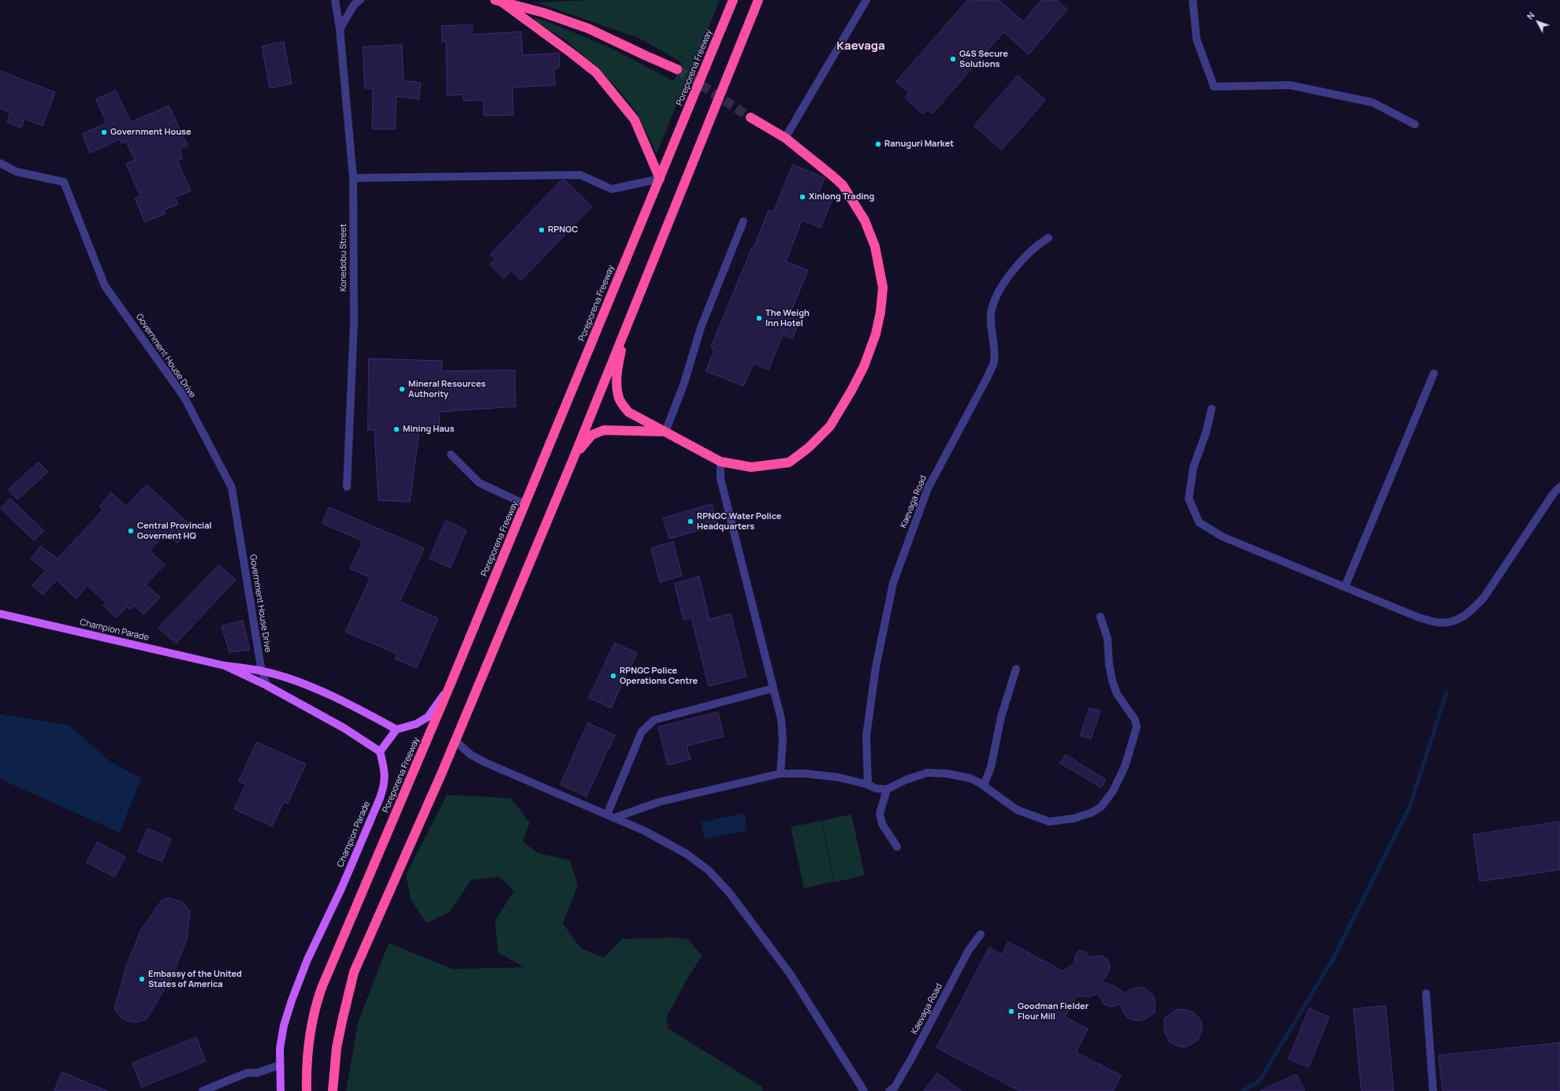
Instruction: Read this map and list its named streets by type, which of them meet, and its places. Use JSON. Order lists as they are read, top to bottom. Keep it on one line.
{"streets":{"highway":["Poreporena Freeway"],"main road":["Champion Parade"],"street":["Konedobu Street","Government House Drive","Kaevaga Road"]},"crossings":[["Government House Drive","Champion Parade"]],"districts":["Kaevaga"],"places":["G4S Secure Solutions","Government House","Ranuguri Market","Xinlong Trading","RPNGC","The Weigh Inn Hotel","Mineral Resources Authority","Mining Haus","RPNGC Water Police Headquarters","Central Provincial Governent HQ","RPNGC Police Operations Centre","Embassy of the United States of America","Goodman Fielder Flour Mill"],"north":"top left"}
